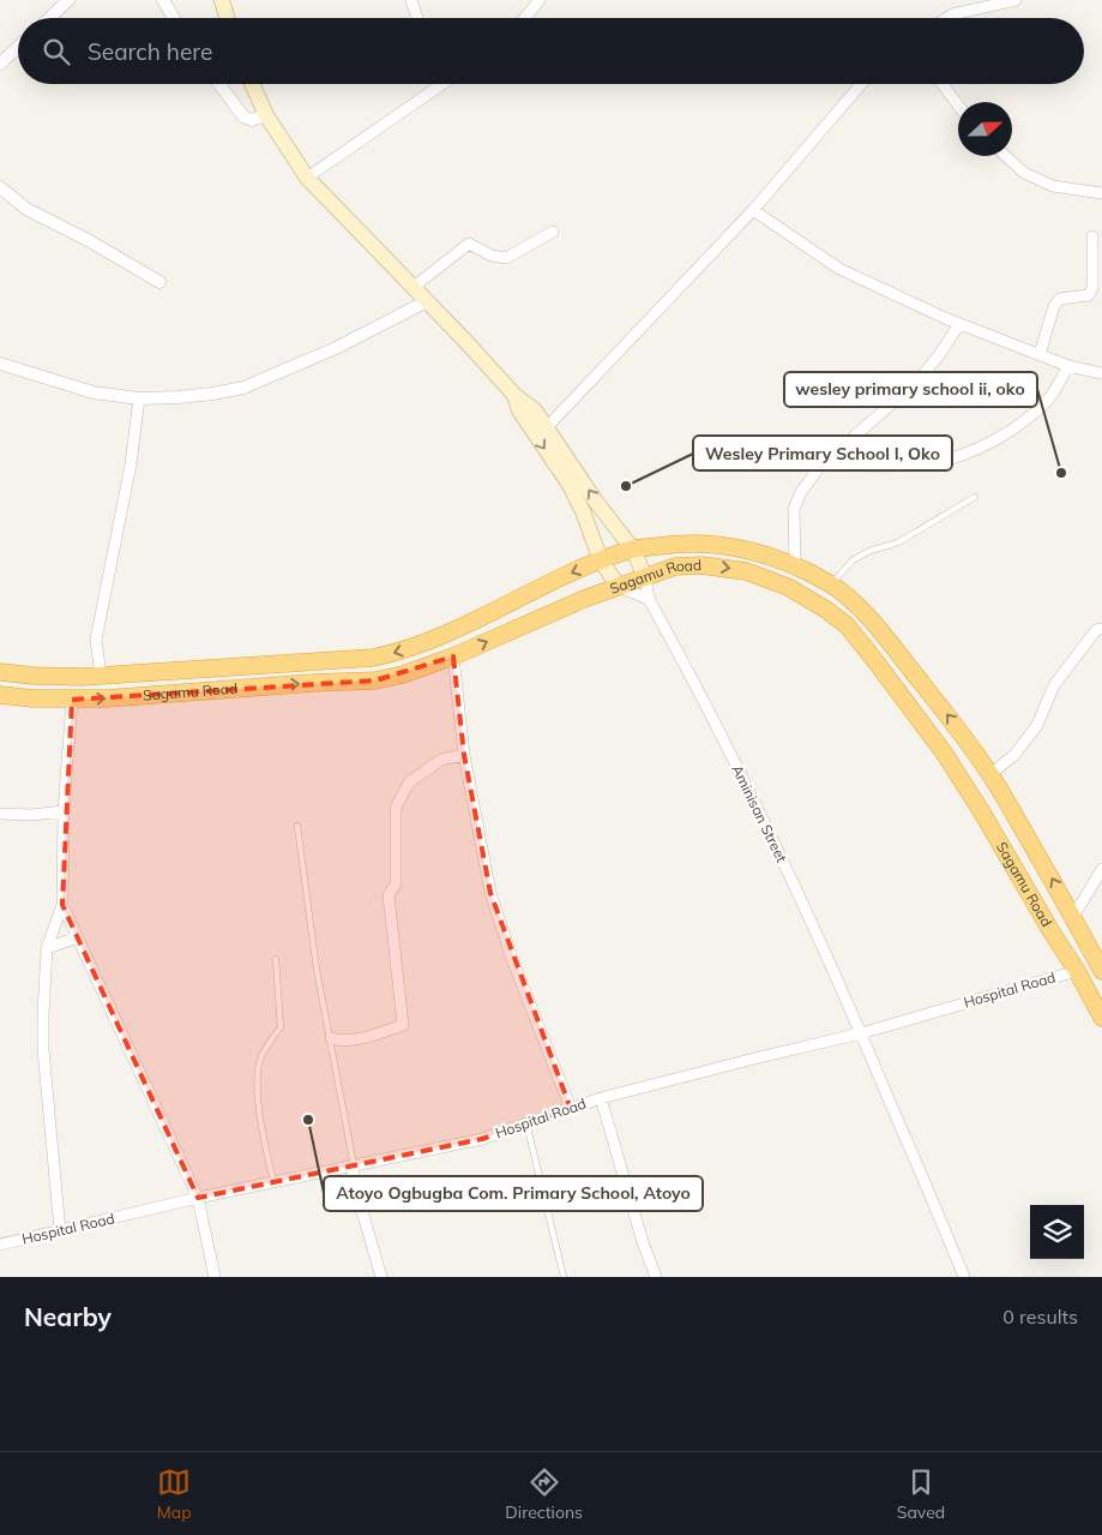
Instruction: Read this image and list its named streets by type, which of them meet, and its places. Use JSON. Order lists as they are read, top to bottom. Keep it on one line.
{"streets":{"highway":["Sagamu Road"],"street":["Aminisan Street","Hospital Road"]},"crossings":[["Sagamu Road","Aminisan Street"],["Sagamu Road","Hospital Road"],["Aminisan Street","Hospital Road"]],"places":["wesley primary school ii, oko","Wesley Primary School I, Oko","Atoyo Ogbugba Com. Primary School, Atoyo"],"north":"right","page":{"search":"Search here","heading":["Nearby","0 results"],"nav":["Map","Directions","Saved"]}}
